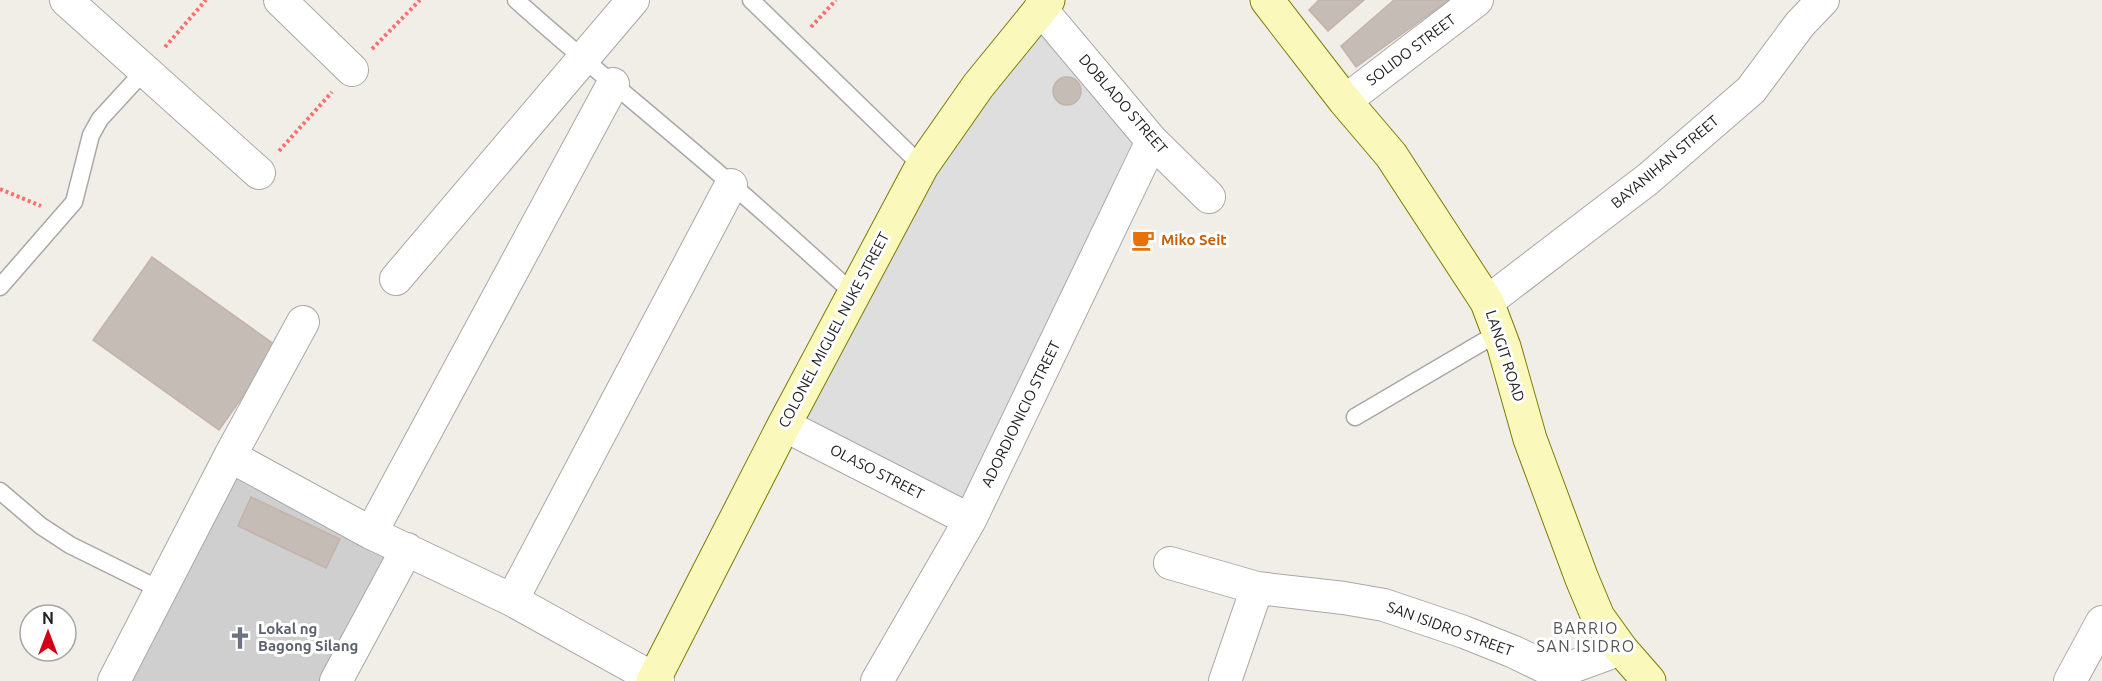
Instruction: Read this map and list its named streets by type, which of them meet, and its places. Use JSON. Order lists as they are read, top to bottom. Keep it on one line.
{"streets":{"main road":["COLONEL MIGUEL NUKE STREET","LANGIT ROAD"],"street":["SOLIDO STREET","DOBLADO STREET","BAYANIHAN STREET","ADORDIONICIO STREET","OLASO STREET","SAN ISIDRO STREET"]},"crossings":[["SOLIDO STREET","LANGIT ROAD"],["DOBLADO STREET","COLONEL MIGUEL NUKE STREET"],["DOBLADO STREET","ADORDIONICIO STREET"],["BAYANIHAN STREET","LANGIT ROAD"],["COLONEL MIGUEL NUKE STREET","OLASO STREET"],["LANGIT ROAD","SAN ISIDRO STREET"],["ADORDIONICIO STREET","OLASO STREET"]],"districts":["BARRIO SAN ISIDRO"],"places":{"cafe":["Miko Seit"],"church":["Lokal ng Bagong Silang"]},"north":"top"}
